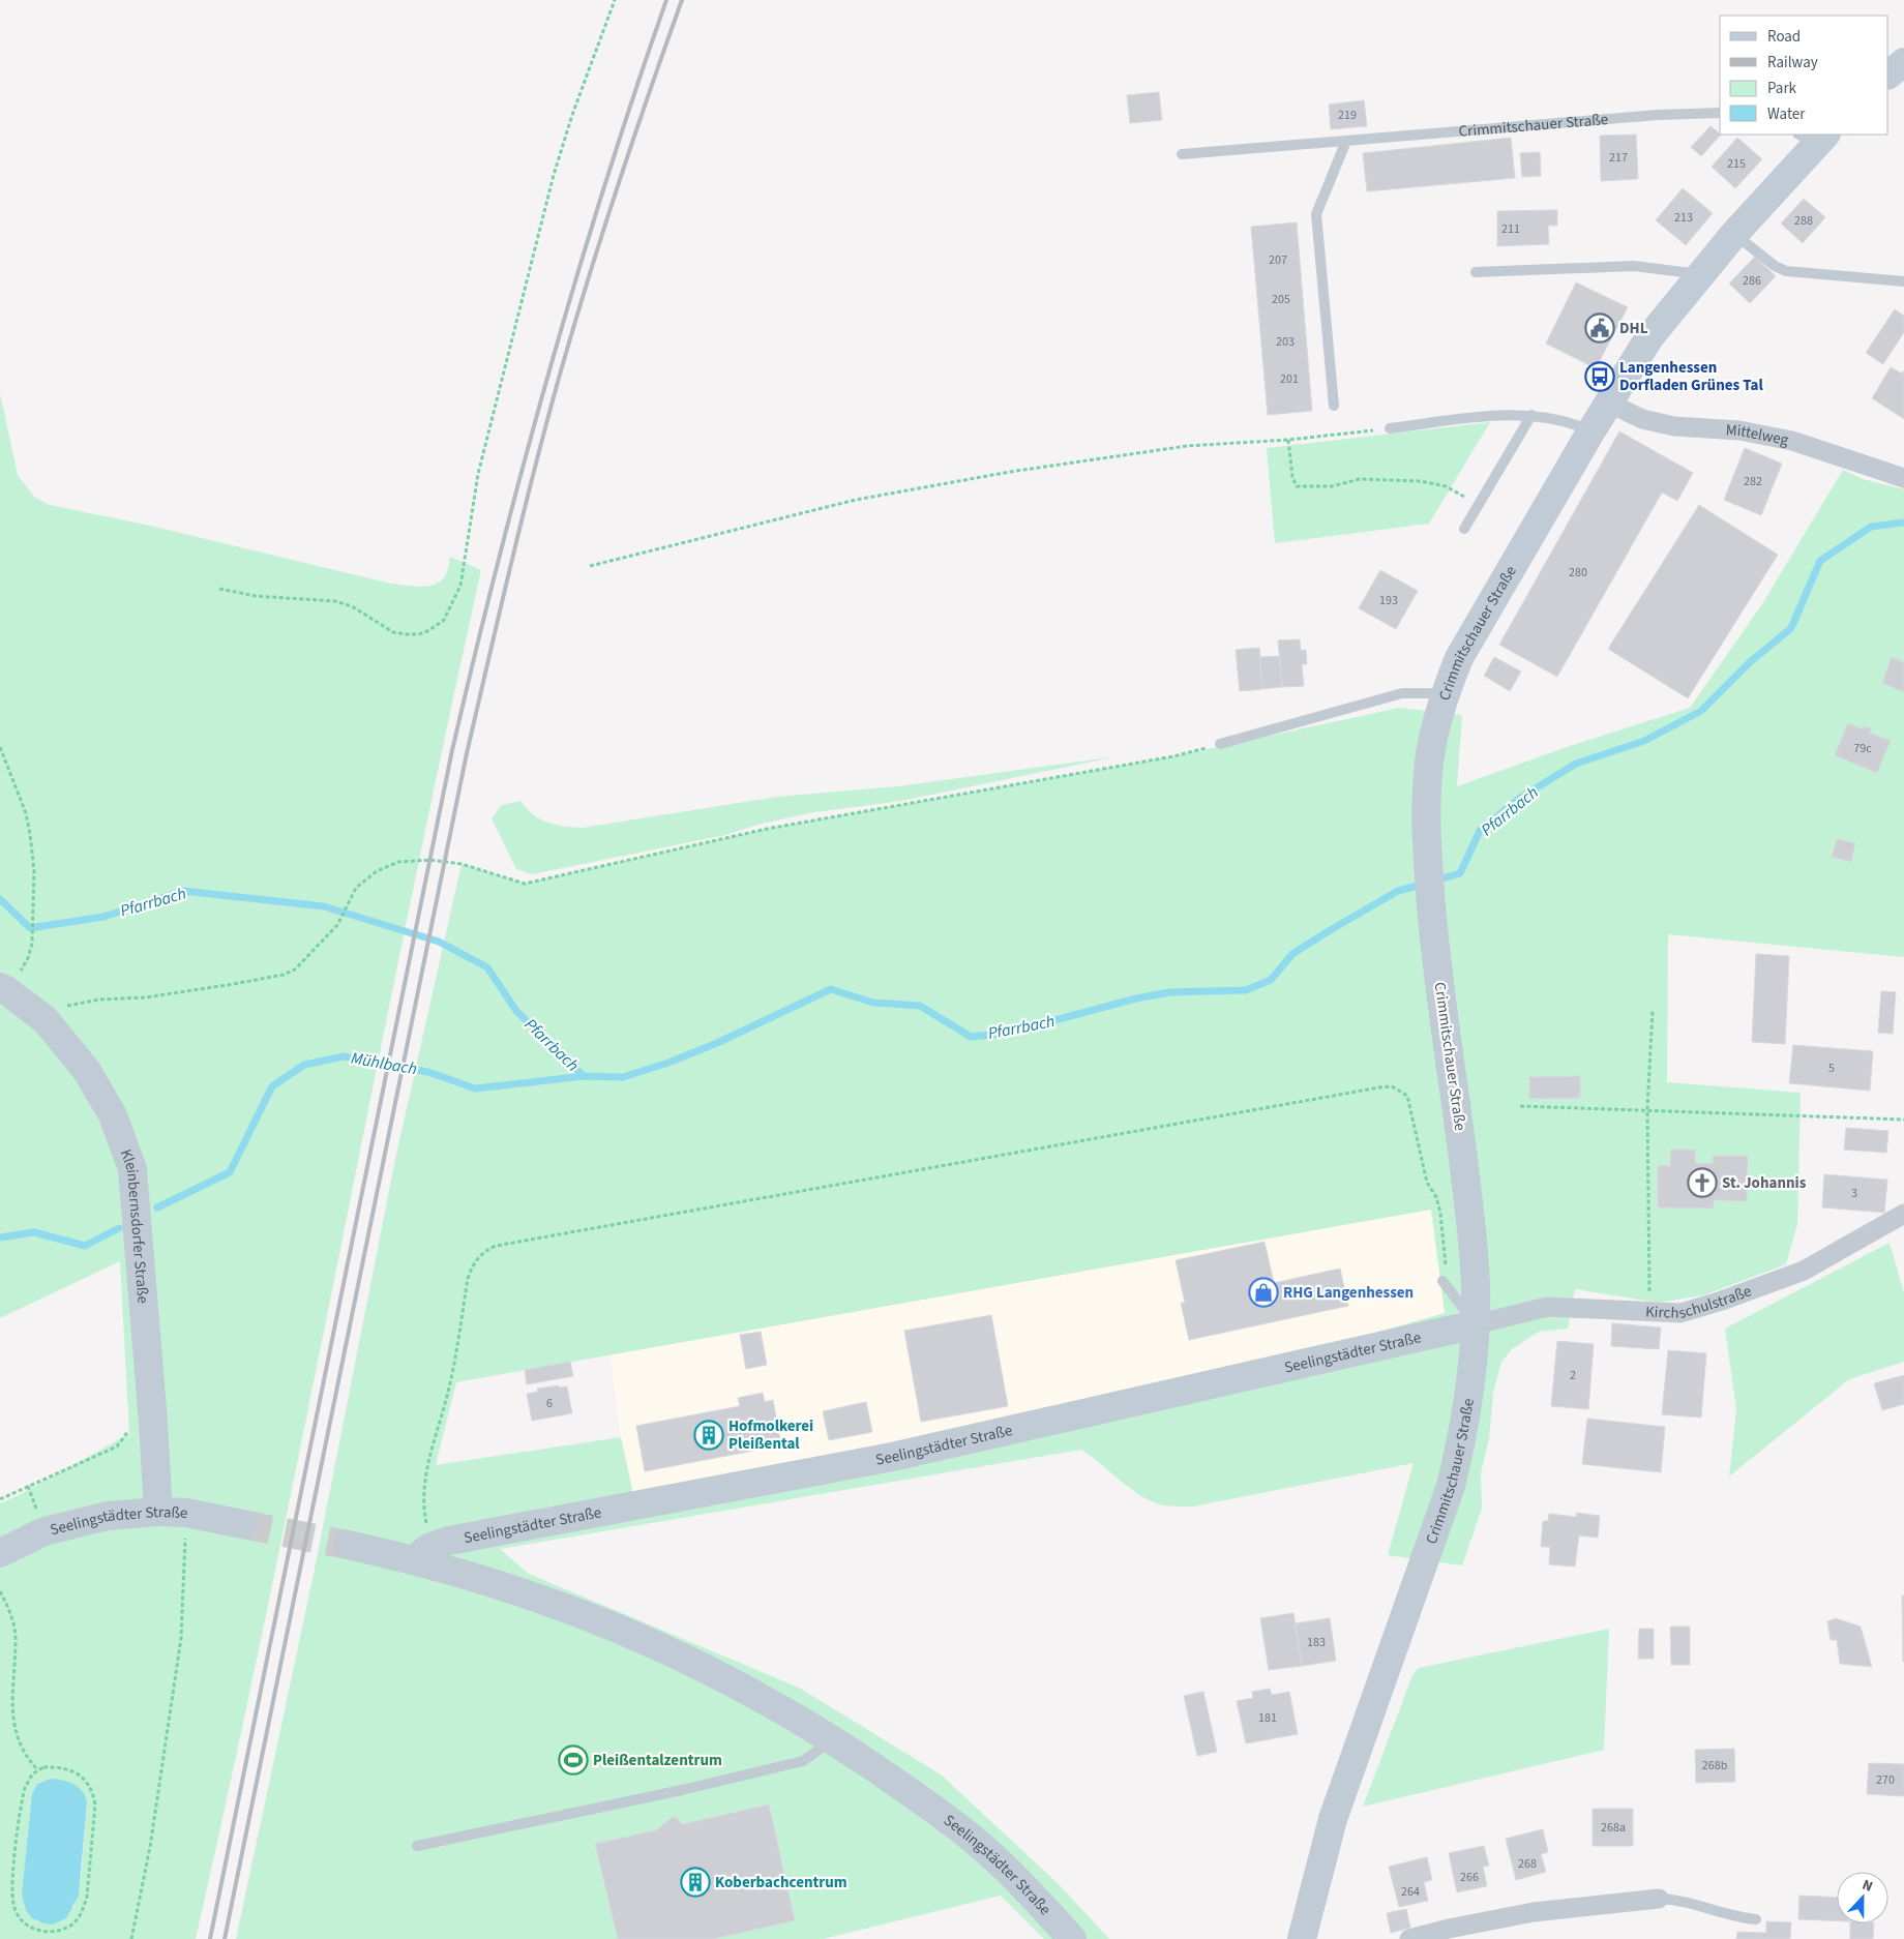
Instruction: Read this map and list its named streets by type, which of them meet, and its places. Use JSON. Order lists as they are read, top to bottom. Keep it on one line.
{"streets":{"street":["Crimmitschauer Straße","Mittelweg","Kleinbernsdorfer Straße","Kirchschulstraße","Seelingstädter Straße"]},"crossings":[["Crimmitschauer Straße","Mittelweg"],["Crimmitschauer Straße","Kirchschulstraße"],["Crimmitschauer Straße","Seelingstädter Straße"],["Kleinbernsdorfer Straße","Seelingstädter Straße"],["Kirchschulstraße","Seelingstädter Straße"]],"water":["Pfarrbach","Mühlbach"],"places":{"public building":["DHL"],"bus stop":["Langenhessen Dorfladen Grünes Tal"],"church":["St. Johannis"],"shop":["RHG Langenhessen"],"building":["Hofmolkerei Pleißental","Koberbachcentrum"],"sports":["Pleißentalzentrum"]},"house_numbers":["219","217","215","213","288","211","207","286","205","203","201","282","280","193","79c","5","3","2","6","183","181","268b","270","268a","268","266","264"],"legend":["Road","Railway","Park","Water"],"north":"top"}
